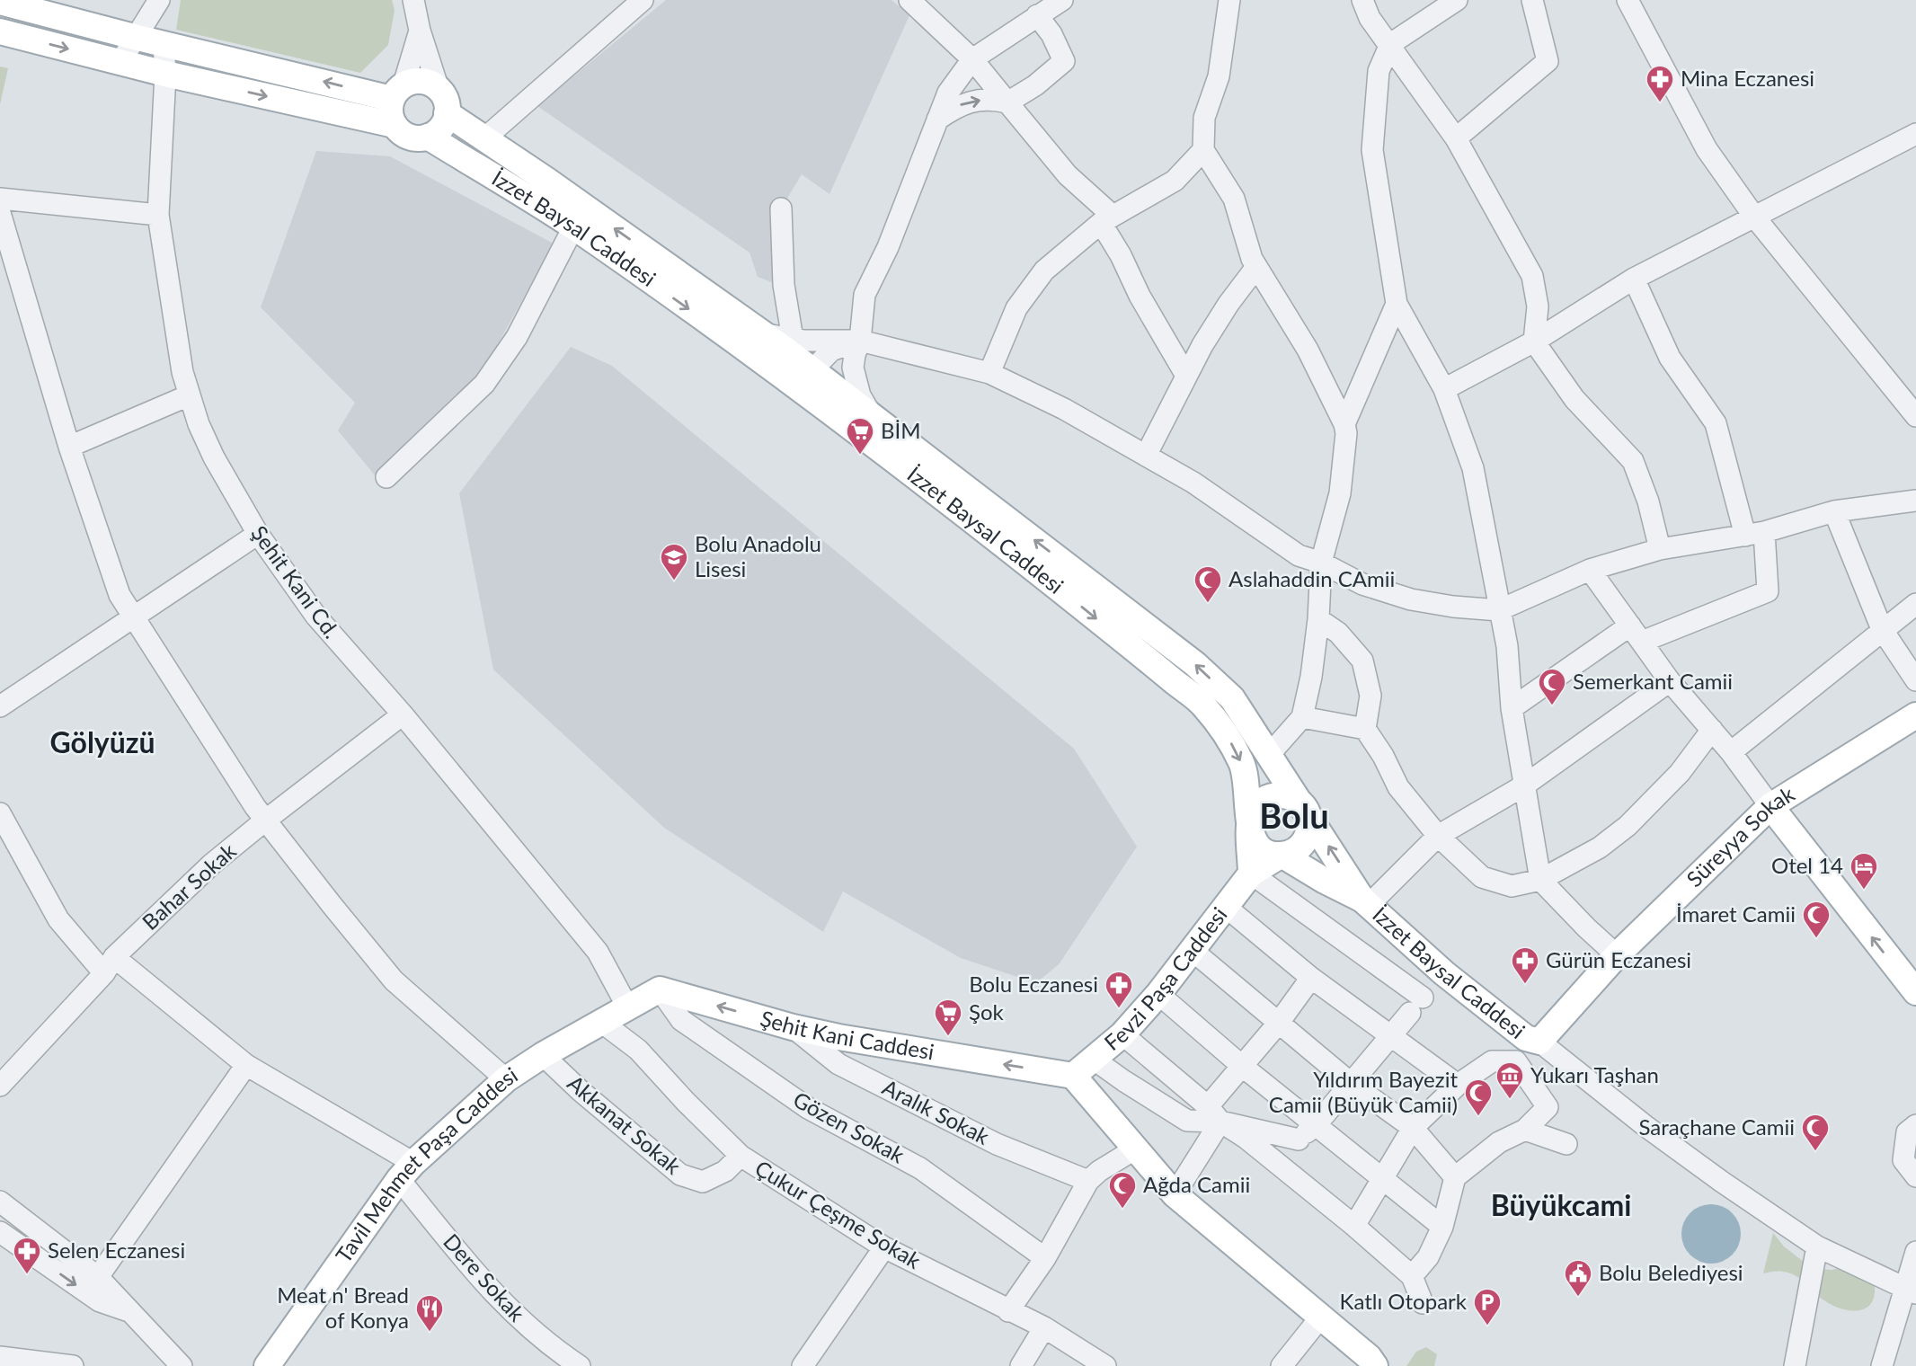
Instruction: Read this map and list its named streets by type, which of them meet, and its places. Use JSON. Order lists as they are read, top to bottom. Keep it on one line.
{"streets":{"main road":["İzzet Baysal Caddesi","Süreyya Sokak","Fevzi Paşa Caddesi","Şehit Kani Caddesi","Tavil Mehmet Paşa Caddesi"],"street":["Şehit Kani Cd.","Bahar Sokak","Aralık Sokak","Akkanat Sokak","Gözen Sokak","Çukur Çeşme Sokak","Dere Sokak"]},"crossings":[["İzzet Baysal Caddesi","Süreyya Sokak"],["İzzet Baysal Caddesi","Fevzi Paşa Caddesi"],["Şehit Kani Cd.","Bahar Sokak"],["Şehit Kani Cd.","Tavil Mehmet Paşa Caddesi"],["Fevzi Paşa Caddesi","Şehit Kani Caddesi"],["Şehit Kani Caddesi","Aralık Sokak"],["Şehit Kani Caddesi","Gözen Sokak"],["Akkanat Sokak","Tavil Mehmet Paşa Caddesi"],["Akkanat Sokak","Çukur Çeşme Sokak"],["Tavil Mehmet Paşa Caddesi","Çukur Çeşme Sokak"],["Tavil Mehmet Paşa Caddesi","Dere Sokak"]],"one_way":["Şehit Kani Caddesi"],"districts":["Gölyüzü","Bolu","Büyükcami"],"places":{"pharmacy":["Mina Eczanesi","Gürün Eczanesi","Bolu Eczanesi","Selen Eczanesi"],"supermarket":["BİM","Şok"],"school or university":["Bolu Anadolu Lisesi"],"mosque":["Aslahaddin CAmii","Semerkant Camii","İmaret Camii","Yıldırım Bayezit Camii (Büyük Camii)","Saraçhane Camii","Ağda Camii"],"hotel":["Otel 14"],"museum":["Yukarı Taşhan"],"public building":["Bolu Belediyesi"],"parking":["Katlı Otopark"],"restaurant":["Meat n' Bread of Konya"]}}
